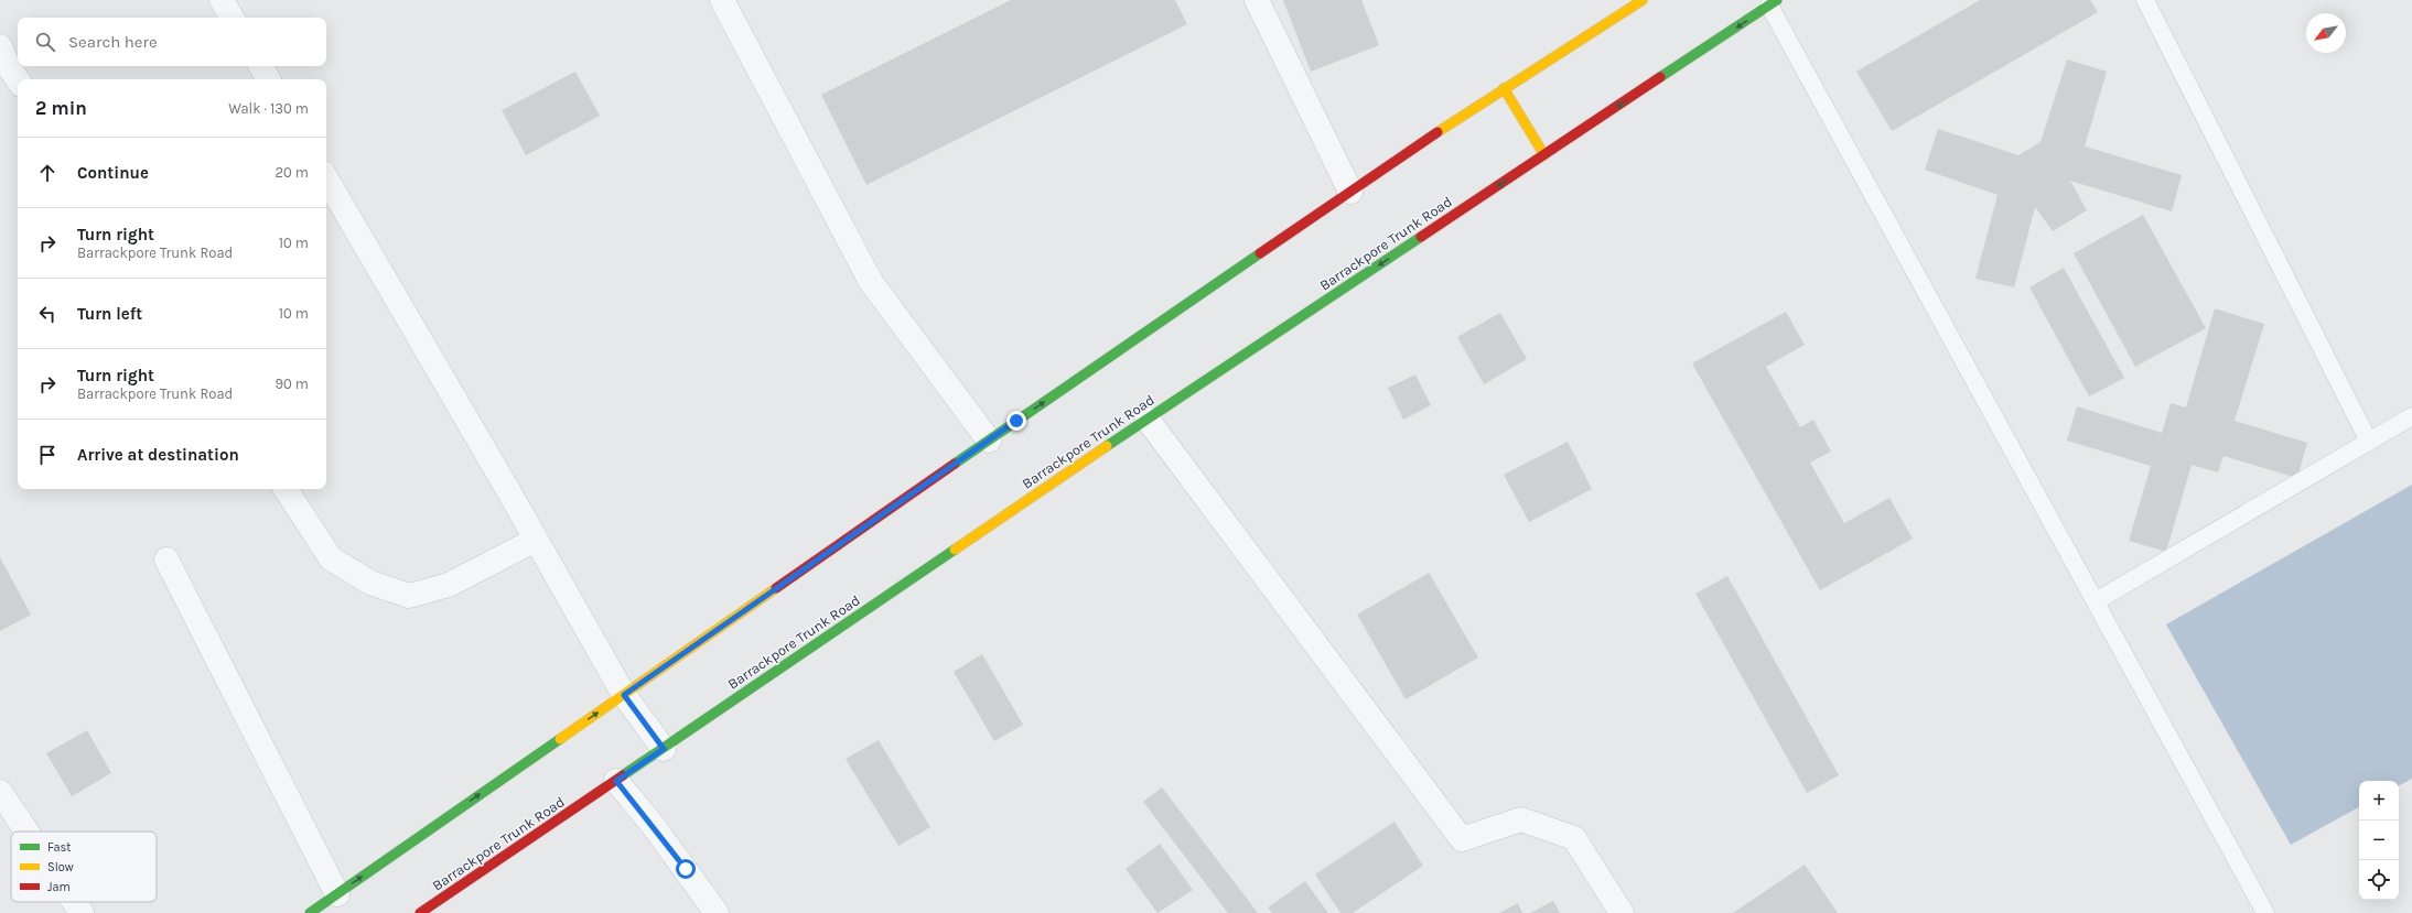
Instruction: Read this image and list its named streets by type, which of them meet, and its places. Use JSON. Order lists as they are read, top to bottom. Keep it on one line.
{"streets":{"main road":["Barrackpore Trunk Road"]},"legend":["Fast","Slow","Jam"],"north":"bottom left","page":{"search":"Search here","heading":["2 min","Walk · 130 m"],"list":[["Continue","20 m"],["Turn right","Barrackpore Trunk Road","10 m"],["Turn left","10 m"],["Turn right","Barrackpore Trunk Road","90 m"],"Arrive at destination"],"map_buttons":["+","−"]}}
